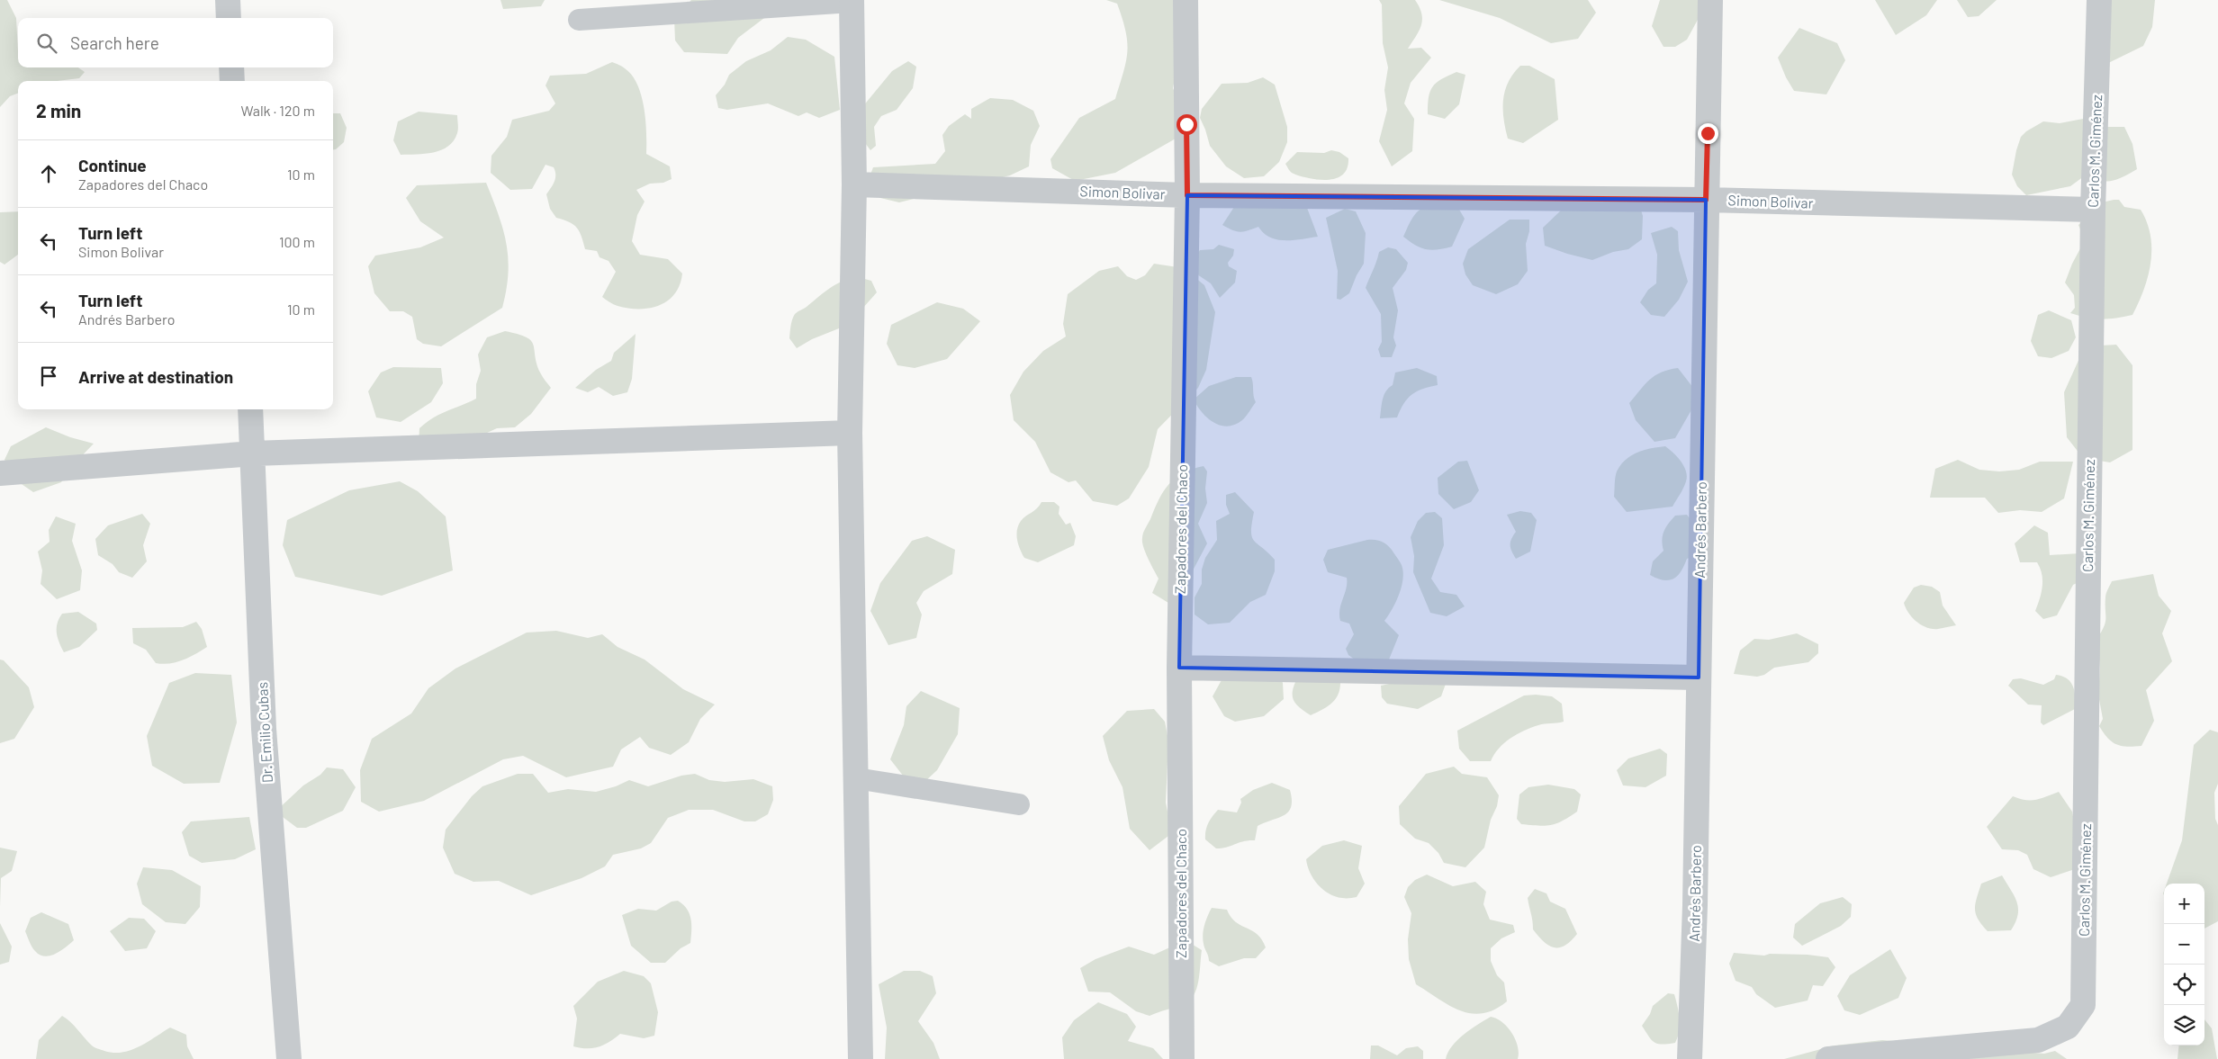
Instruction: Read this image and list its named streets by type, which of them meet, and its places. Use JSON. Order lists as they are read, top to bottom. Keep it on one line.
{"streets":{"street":["Carlos M. Giménez","Simon Bolivar","Zapadores del Chaco","Andrés Barbero","Dr. Emilio Cubas"]},"crossings":[["Carlos M. Giménez","Simon Bolivar"],["Simon Bolivar","Zapadores del Chaco"],["Simon Bolivar","Andrés Barbero"]],"page":{"search":"Search here","heading":["2 min","Walk · 120 m"],"list":[["Continue","Zapadores del Chaco","10 m"],["Turn left","Simon Bolivar","100 m"],["Turn left","Andrés Barbero","10 m"],"Arrive at destination"],"map_buttons":["+","−"]}}
